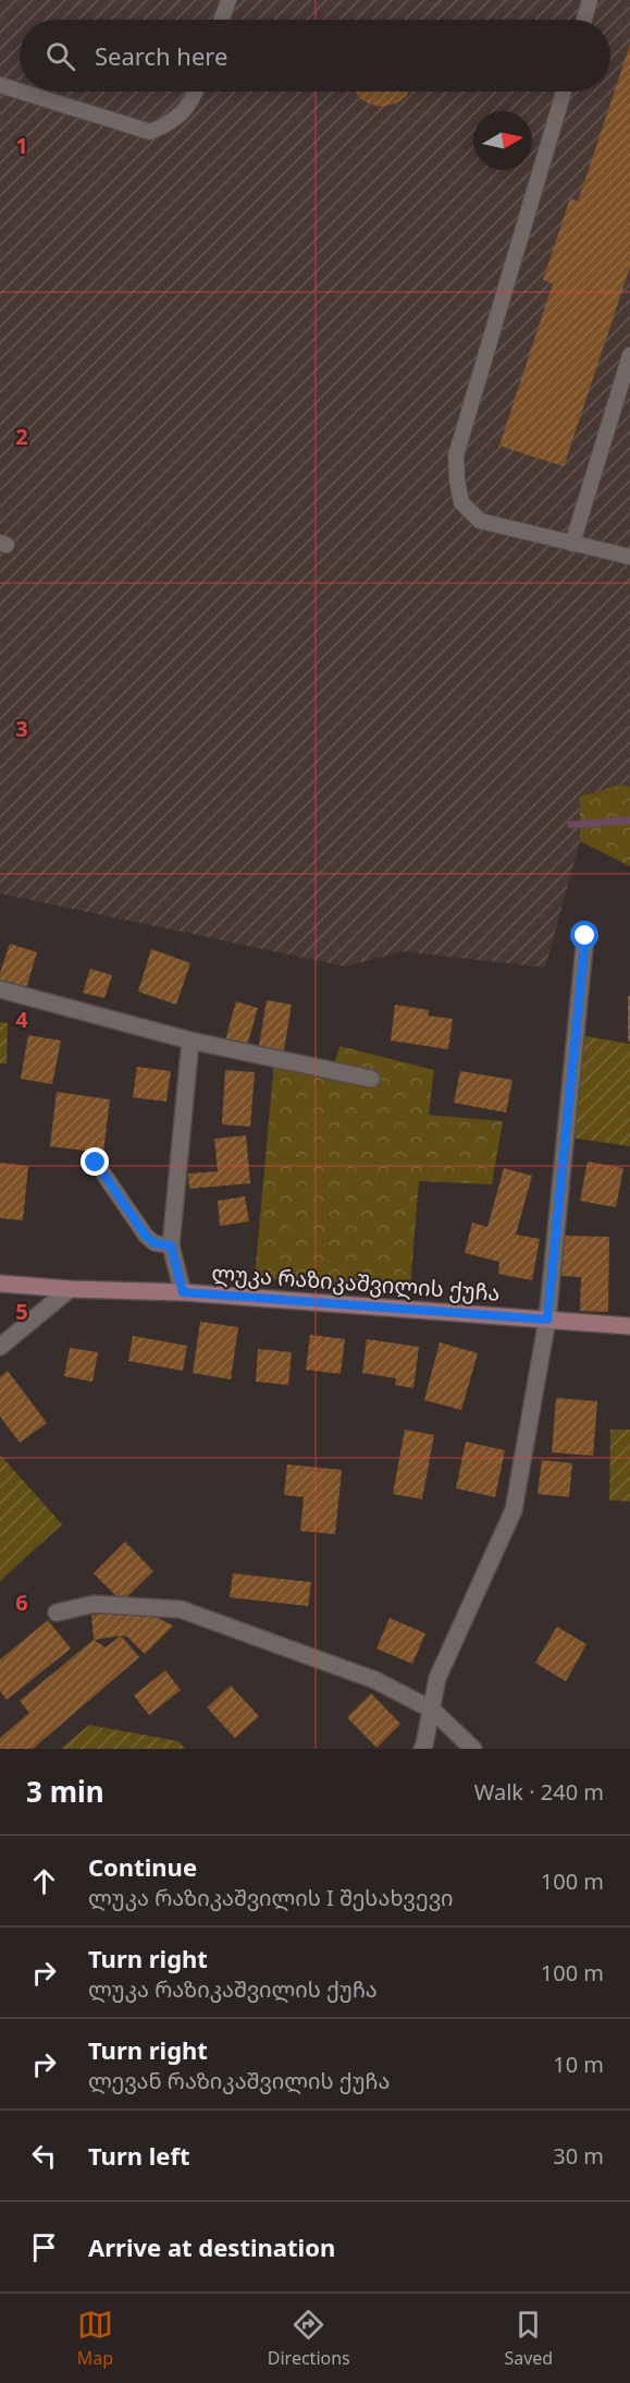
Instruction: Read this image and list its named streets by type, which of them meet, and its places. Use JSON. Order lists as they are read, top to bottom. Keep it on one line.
{"streets":{"street":["ლუკა რაზიკაშვილის ქუჩა"]},"north":"right","page":{"search":"Search here","heading":["3 min","Walk · 240 m"],"list":[["Continue","ლუკა რაზიკაშვილის I შესახვევი","100 m"],["Turn right","ლუკა რაზიკაშვილის ქუჩა","100 m"],["Turn right","ლევან რაზიკაშვილის ქუჩა","10 m"],["Turn left","30 m"],"Arrive at destination"],"nav":["Map","Directions","Saved"]},"grid":{"rows":["1","2","3","4","5","6"]}}
